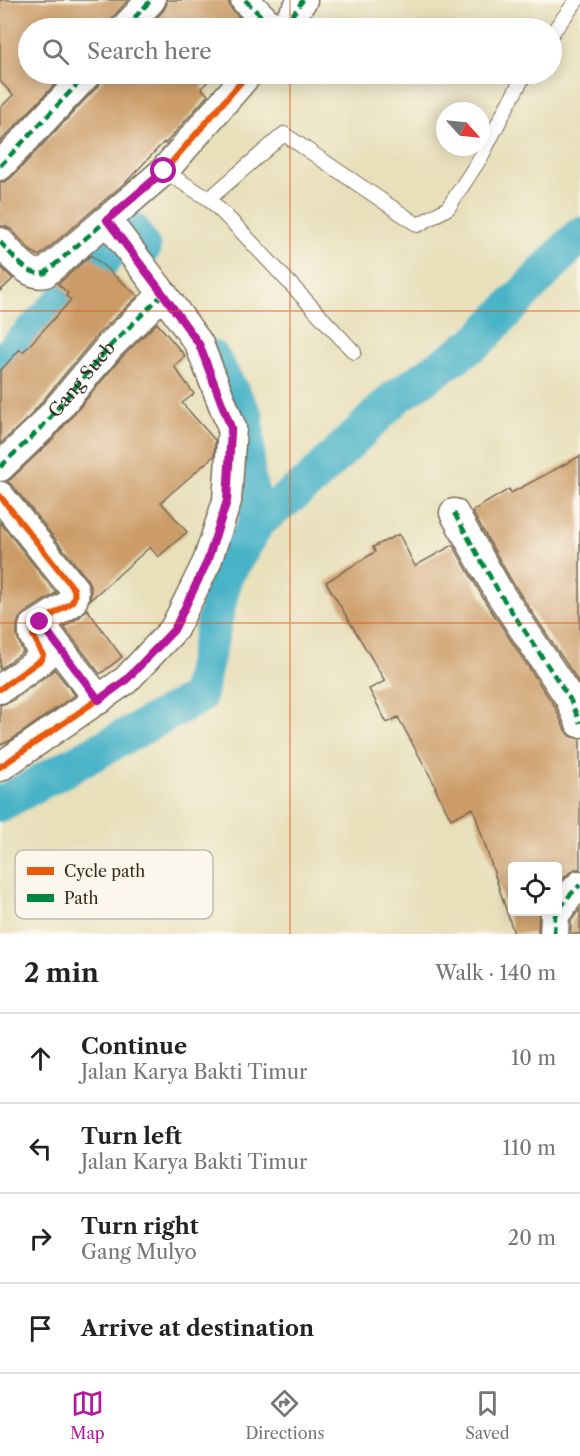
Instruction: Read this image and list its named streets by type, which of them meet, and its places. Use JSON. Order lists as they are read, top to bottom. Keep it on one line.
{"streets":{"street":["Gang Sueb"]},"legend":["Cycle path","Path"],"north":"bottom right","page":{"search":"Search here","heading":["2 min","Walk · 140 m"],"list":[["Continue","Jalan Karya Bakti Timur","10 m"],["Turn left","Jalan Karya Bakti Timur","110 m"],["Turn right","Gang Mulyo","20 m"],"Arrive at destination"],"nav":["Map","Directions","Saved"]}}
